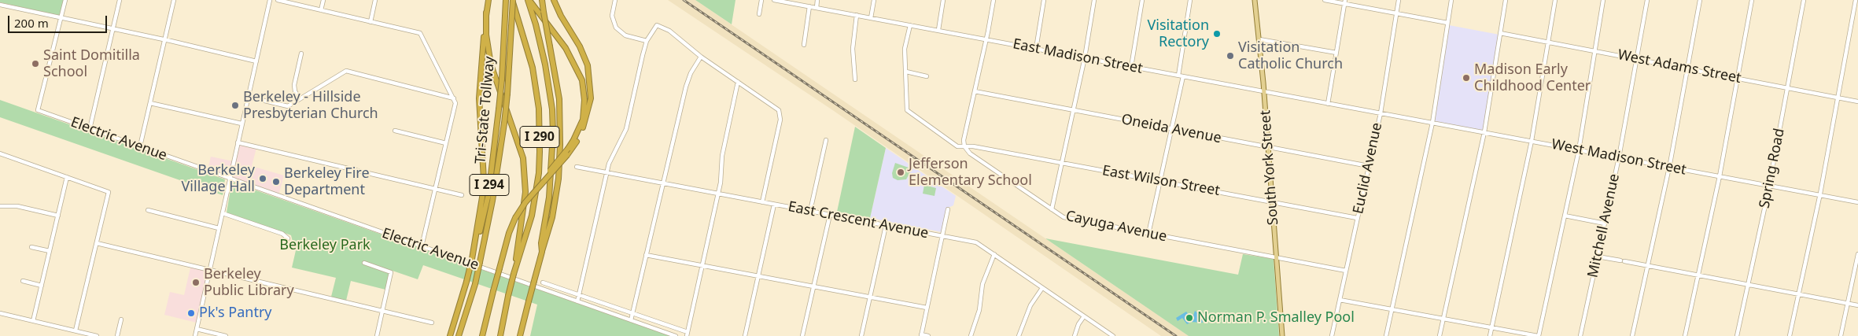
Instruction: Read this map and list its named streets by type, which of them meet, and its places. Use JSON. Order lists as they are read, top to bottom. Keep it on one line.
{"streets":{"highway":["Tri-State Tollway","I 290","I 294"],"main road":["South York Street"],"street":["East Madison Street","West Adams Street","Oneida Avenue","Electric Avenue","West Madison Street","Euclid Avenue","Spring Road","East Wilson Street","East Crescent Avenue","Mitchell Avenue","Cayuga Avenue"]},"crossings":[["East Madison Street","West Madison Street"],["East Madison Street","South York Street"],["East Madison Street","Euclid Avenue"],["East Madison Street","Cayuga Avenue"],["West Adams Street","Spring Road"],["West Adams Street","Mitchell Avenue"],["Tri-State Tollway","I 290"],["Oneida Avenue","South York Street"],["Oneida Avenue","Euclid Avenue"],["West Madison Street","Euclid Avenue"],["West Madison Street","Spring Road"],["West Madison Street","Mitchell Avenue"],["South York Street","East Wilson Street"],["South York Street","Cayuga Avenue"],["Euclid Avenue","East Wilson Street"],["Euclid Avenue","Cayuga Avenue"],["East Wilson Street","Cayuga Avenue"]],"parks":["Berkeley Park"],"places":["Visitation Rectory","Visitation Catholic Church","Saint Domitilla School","Madison Early Childhood Center","Berkeley - Hillside Presbyterian Church","Jefferson Elementary School","Berkeley Village Hall","Berkeley Fire Department","Berkeley Public Library","Pk's Pantry","Norman P. Smalley Pool"],"scale_bar":"200 m"}
